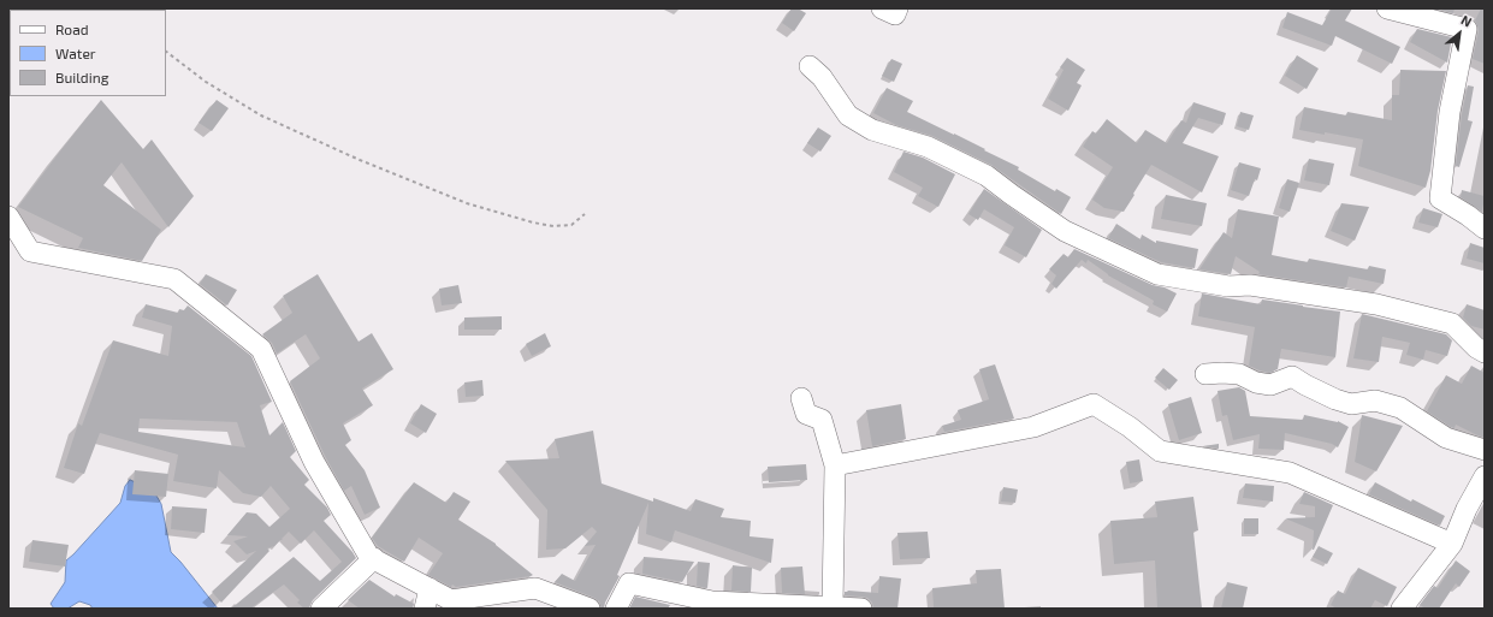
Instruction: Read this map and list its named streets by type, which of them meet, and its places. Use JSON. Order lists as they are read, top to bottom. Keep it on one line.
{"legend":["Road","Water","Building"],"north":"top right"}
